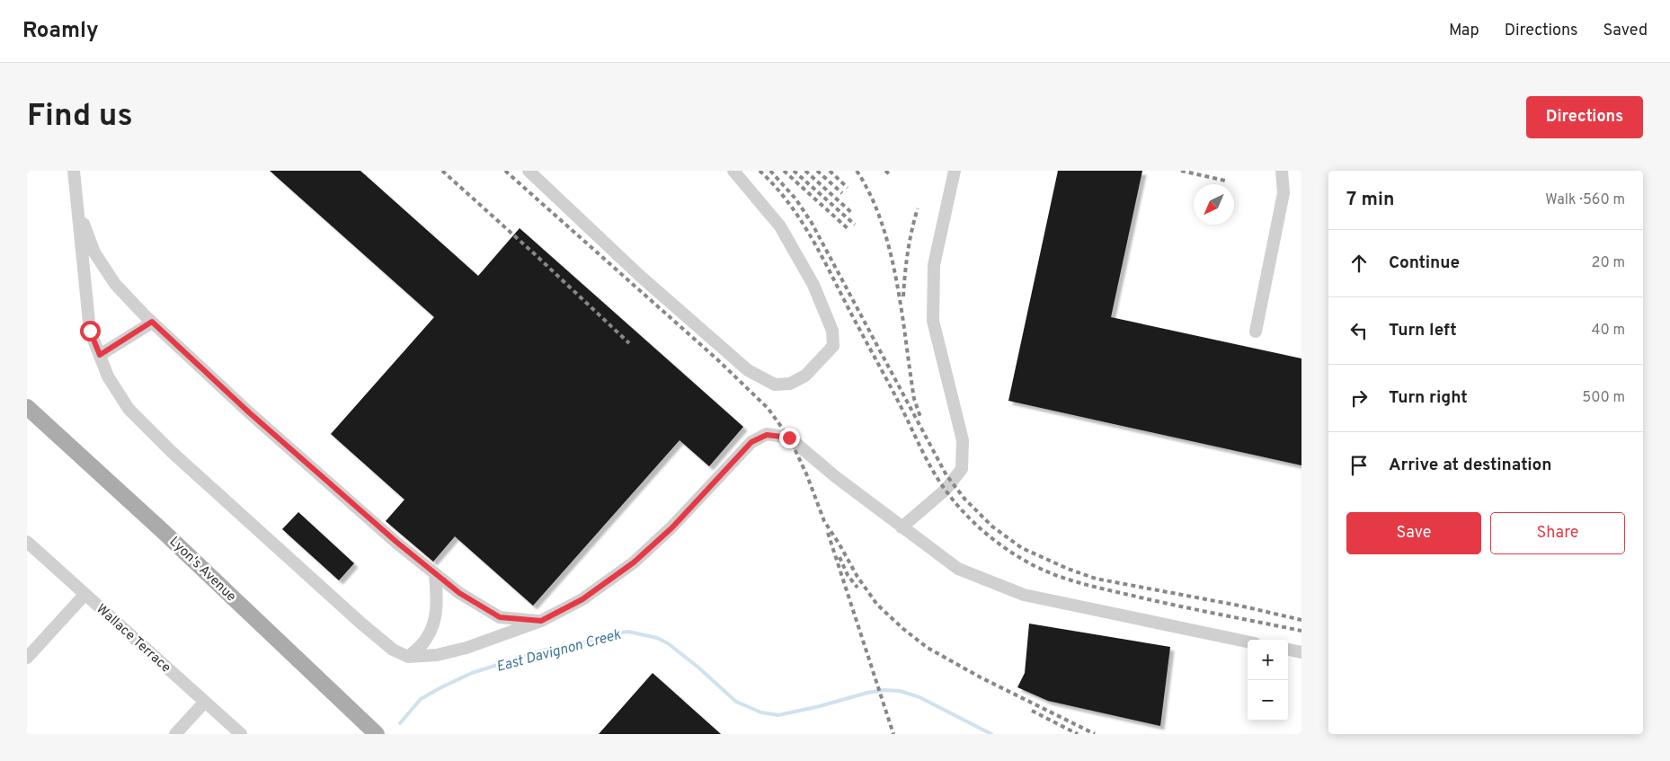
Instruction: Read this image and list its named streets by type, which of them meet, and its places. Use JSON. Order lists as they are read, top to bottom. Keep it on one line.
{"streets":{"main road":["Lyon's Avenue"],"street":["Wallace Terrace"]},"water":["East Davignon Creek"],"north":"bottom left","page":{"header":"Roamly","nav":["Map","Directions","Saved"],"buttons":["Directions",["Save","Share"]],"title":"Find us","heading":["7 min","Walk · 560 m"],"list":[["Continue","20 m"],["Turn left","40 m"],["Turn right","500 m"],"Arrive at destination"],"map_buttons":["+","−"]}}
